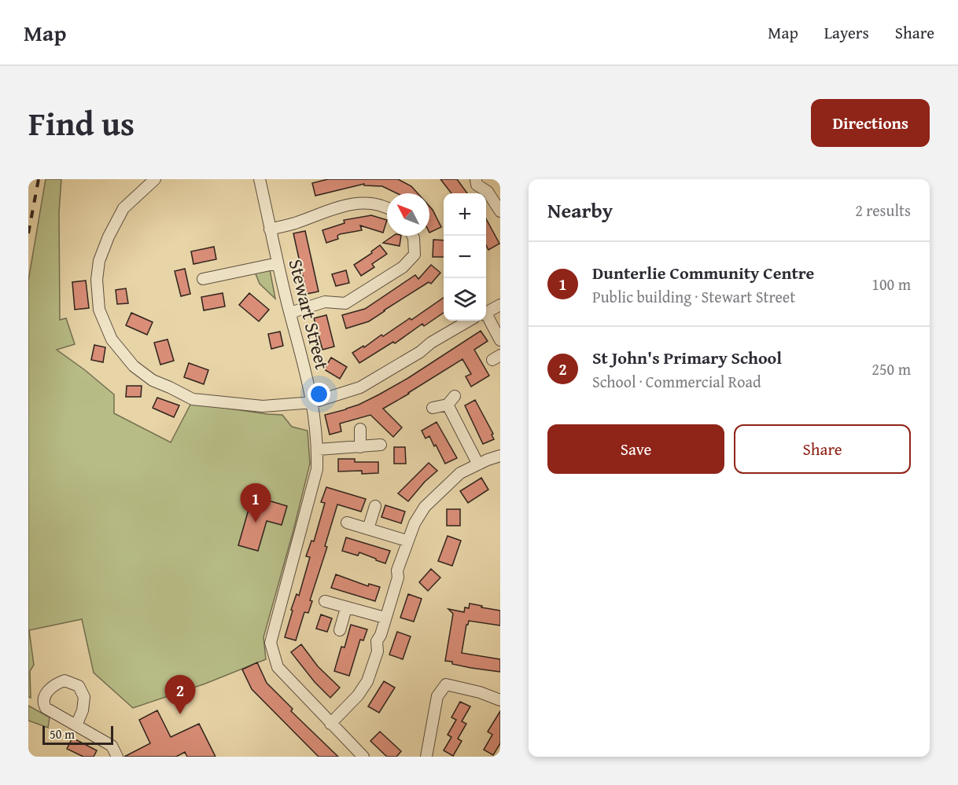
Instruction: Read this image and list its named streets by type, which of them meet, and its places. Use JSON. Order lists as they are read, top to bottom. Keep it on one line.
{"streets":{"street":["Stewart Street"]},"scale_bar":"50 m","north":"top left","page":{"header":"Map","nav":["Map","Layers","Share"],"title":"Find us","buttons":["Directions",["Save","Share"]],"heading":["Nearby","2 results"],"map_buttons":["+","−"],"list":[{"mark":"1","name":"Dunterlie Community Centre","note":"Public building · Stewart Street","value":"100 m"},{"mark":"2","name":"St John's Primary School","note":"School · Commercial Road","value":"250 m"}],"pins":["1","2"],"scale":"50 m"}}
